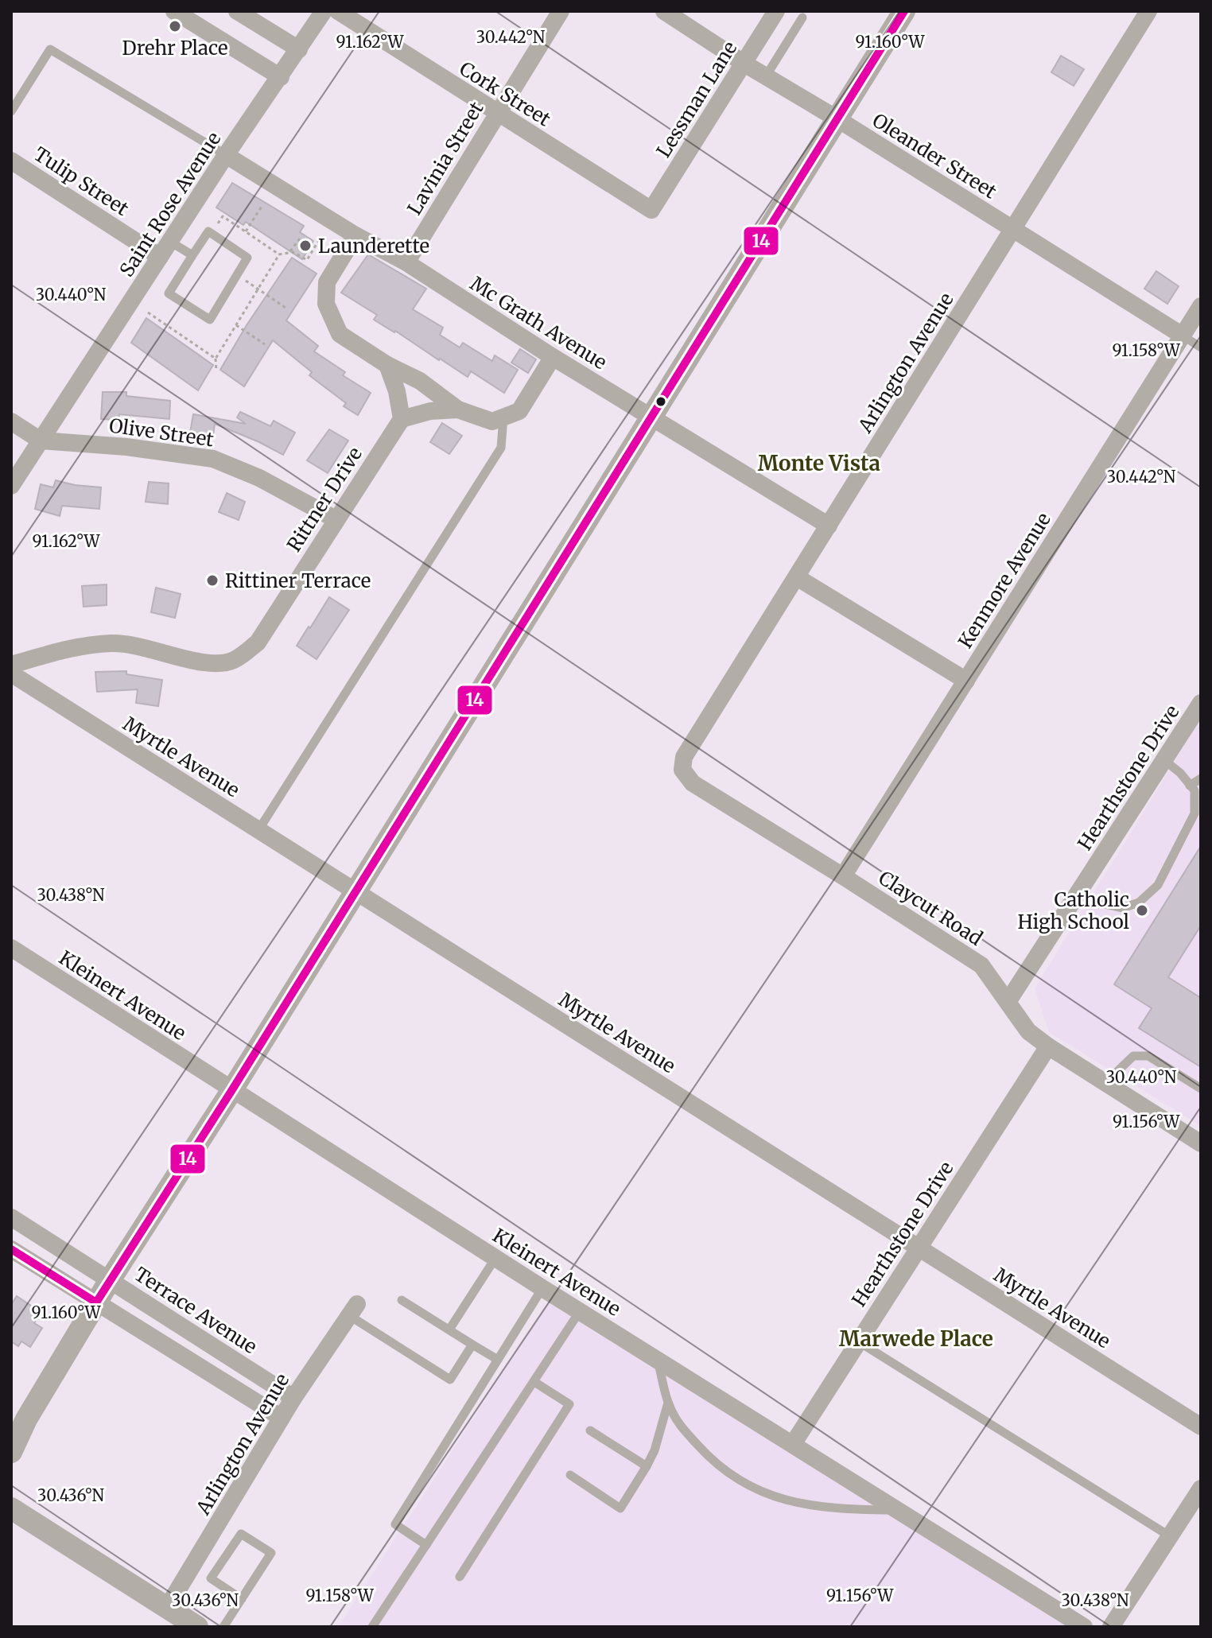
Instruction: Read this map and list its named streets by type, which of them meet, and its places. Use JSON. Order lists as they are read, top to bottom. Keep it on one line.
{"streets":{"street":["Cork Street","Lessman Lane","Oleander Street","Lavinia Street","Tulip Street","Saint Rose Avenue","Mc Grath Avenue","Arlington Avenue","Olive Street","Rittner Drive","Kenmore Avenue","Myrtle Avenue","Hearthstone Drive","Claycut Road","Kleinert Avenue","Terrace Avenue"]},"crossings":[["Cork Street","Lessman Lane"],["Cork Street","Lavinia Street"],["Lessman Lane","Oleander Street"],["Oleander Street","Arlington Avenue"],["Oleander Street","Kenmore Avenue"],["Lavinia Street","Mc Grath Avenue"],["Tulip Street","Saint Rose Avenue"],["Saint Rose Avenue","Mc Grath Avenue"],["Saint Rose Avenue","Olive Street"],["Mc Grath Avenue","Arlington Avenue"],["Arlington Avenue","Claycut Road"],["Arlington Avenue","Terrace Avenue"],["Olive Street","Rittner Drive"],["Kenmore Avenue","Claycut Road"],["Myrtle Avenue","Hearthstone Drive"],["Hearthstone Drive","Claycut Road"],["Hearthstone Drive","Kleinert Avenue"]],"districts":["Monte Vista","Marwede Place"],"places":["Drehr Place","Launderette","Rittiner Terrace","Catholic High School"],"lines":["transit line 14"],"coordinates":["30.442°N","91.162°W","91.160°W","30.440°N","91.158°W","30.438°N","91.156°W","30.436°N"]}
